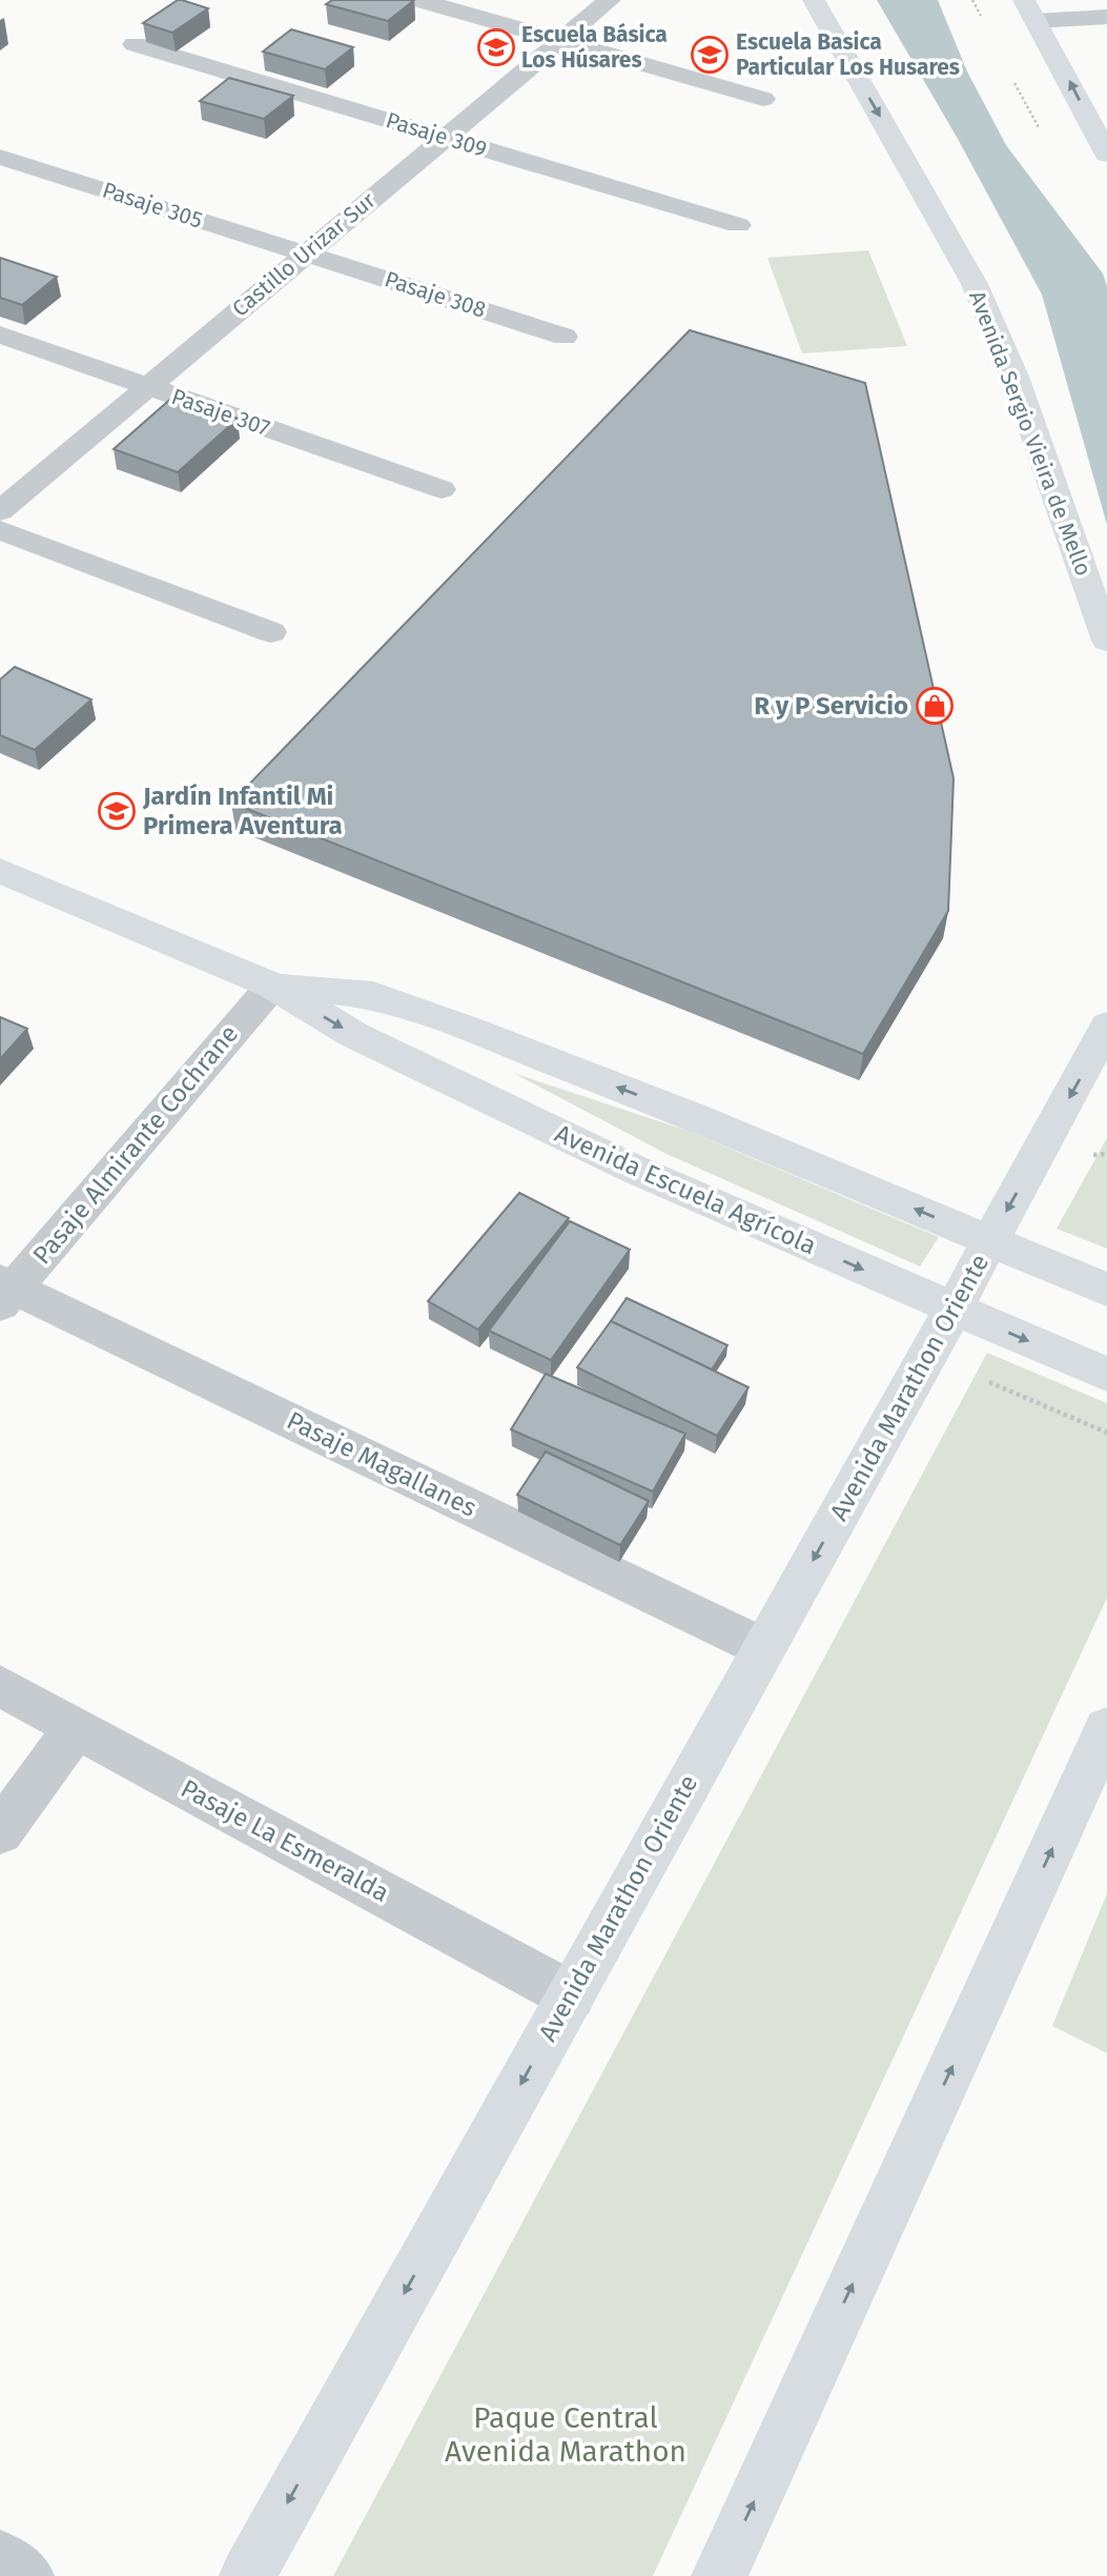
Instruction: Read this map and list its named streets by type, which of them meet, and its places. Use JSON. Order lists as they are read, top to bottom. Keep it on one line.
{"streets":{"main road":["Avenida Sergio Vieira de Mello","Avenida Escuela Agrícola","Avenida Marathon Oriente"],"street":["Pasaje 309","Pasaje 305","Castillo Urizar Sur","Pasaje 308","Pasaje 307","Pasaje Almirante Cochrane","Pasaje Magallanes","Pasaje La Esmeralda"]},"crossings":[["Pasaje 309","Castillo Urizar Sur"],["Pasaje 305","Castillo Urizar Sur"],["Pasaje 305","Pasaje 308"],["Castillo Urizar Sur","Pasaje 308"],["Castillo Urizar Sur","Pasaje 307"],["Pasaje Almirante Cochrane","Avenida Escuela Agrícola"],["Pasaje Almirante Cochrane","Pasaje Magallanes"],["Avenida Escuela Agrícola","Avenida Marathon Oriente"],["Avenida Marathon Oriente","Pasaje Magallanes"],["Avenida Marathon Oriente","Pasaje La Esmeralda"]],"one_way":["Avenida Sergio Vieira de Mello","Avenida Marathon Oriente"],"parks":["Paque Central Avenida Marathon"],"places":{"school or university":["Escuela Básica Los Húsares","Escuela Basica Particular Los Husares","Jardín Infantil Mi Primera Aventura"],"shop":["R y P Servicio"]}}
